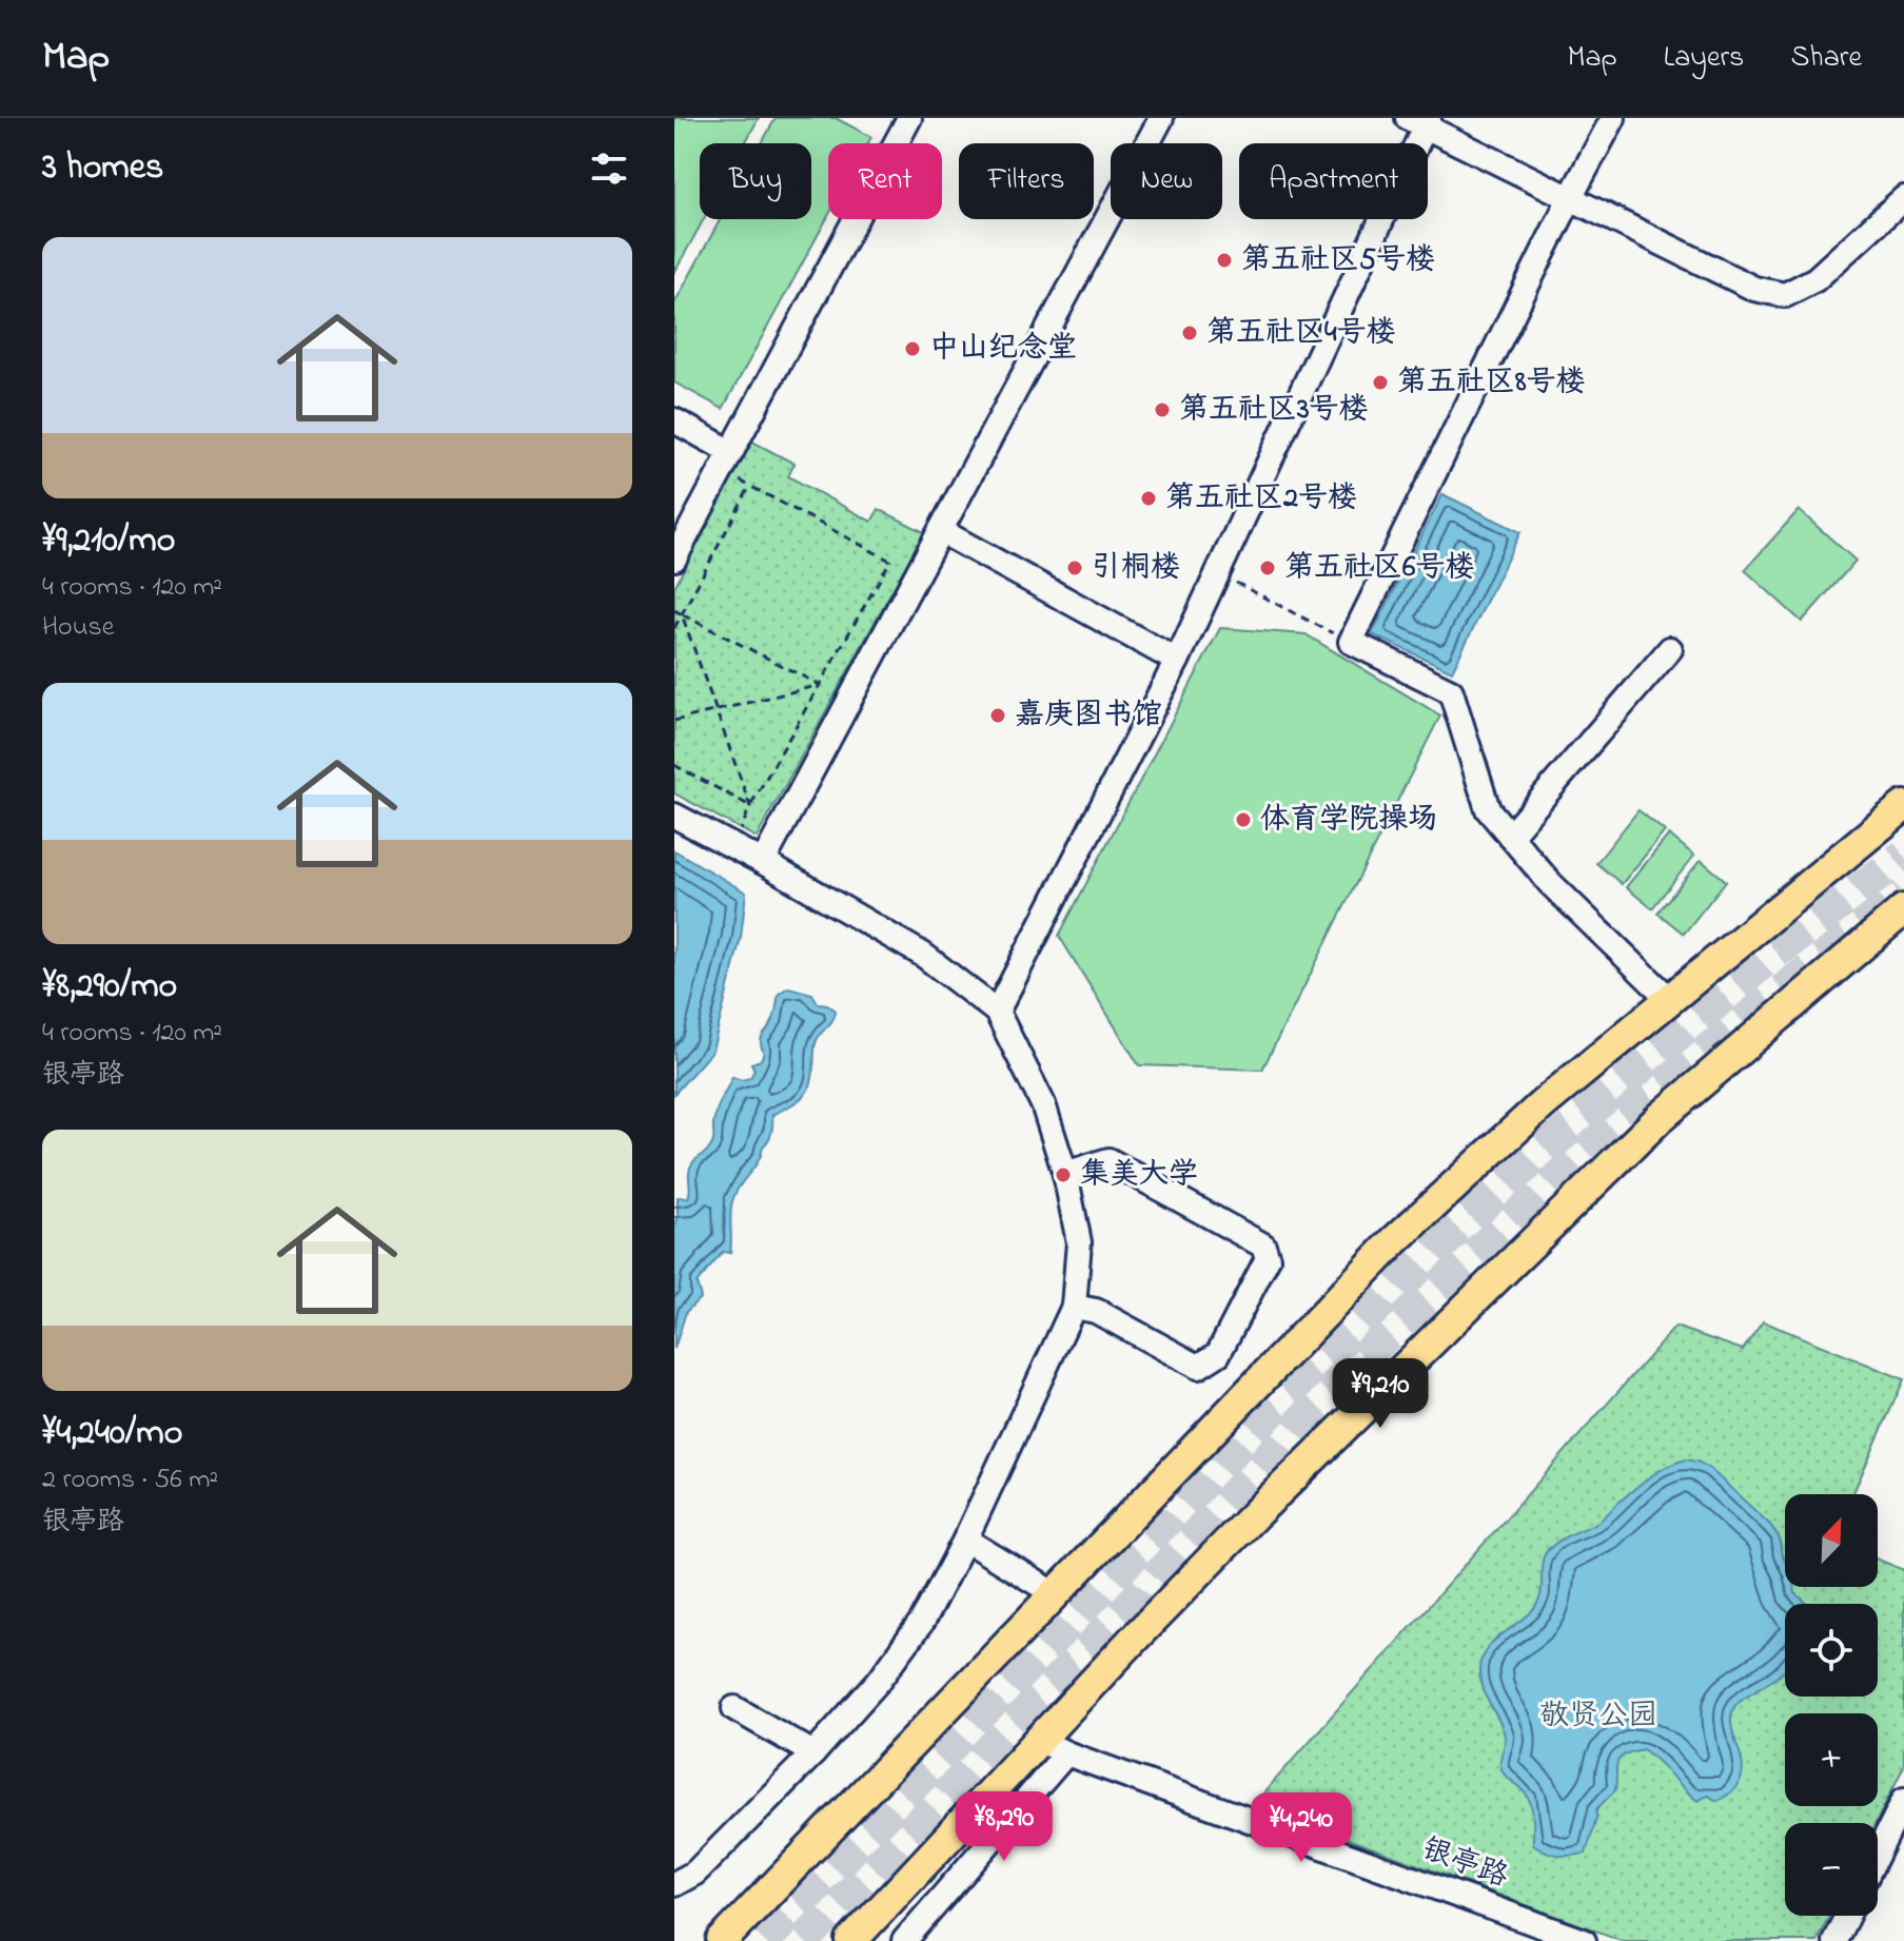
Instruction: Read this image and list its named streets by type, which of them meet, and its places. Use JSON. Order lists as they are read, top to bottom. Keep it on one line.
{"streets":{"street":["银亭路"]},"parks":["敬贤公园"],"places":["第五社区5号楼","第五社区4号楼","中山纪念堂","第五社区8号楼","第五社区3号楼","第五社区2号楼","引桐楼","第五社区6号楼","嘉庚图书馆","体育学院操场","集美大学"],"north":"top right","page":{"header":"Map","nav":["Map","Layers","Share"],"heading":"3 homes","chip":["Buy","Rent","Filters","New","Apartment"],"list":[{"name":"¥9,210/mo","note":"4 rooms · 120 m² · House"},{"name":"¥8,290/mo","note":"4 rooms · 120 m² · 银亭路"},{"name":"¥4,240/mo","note":"2 rooms · 56 m² · 银亭路"}],"price":["¥9,210","¥8,290","¥4,240"],"map_buttons":["+","−"]}}
